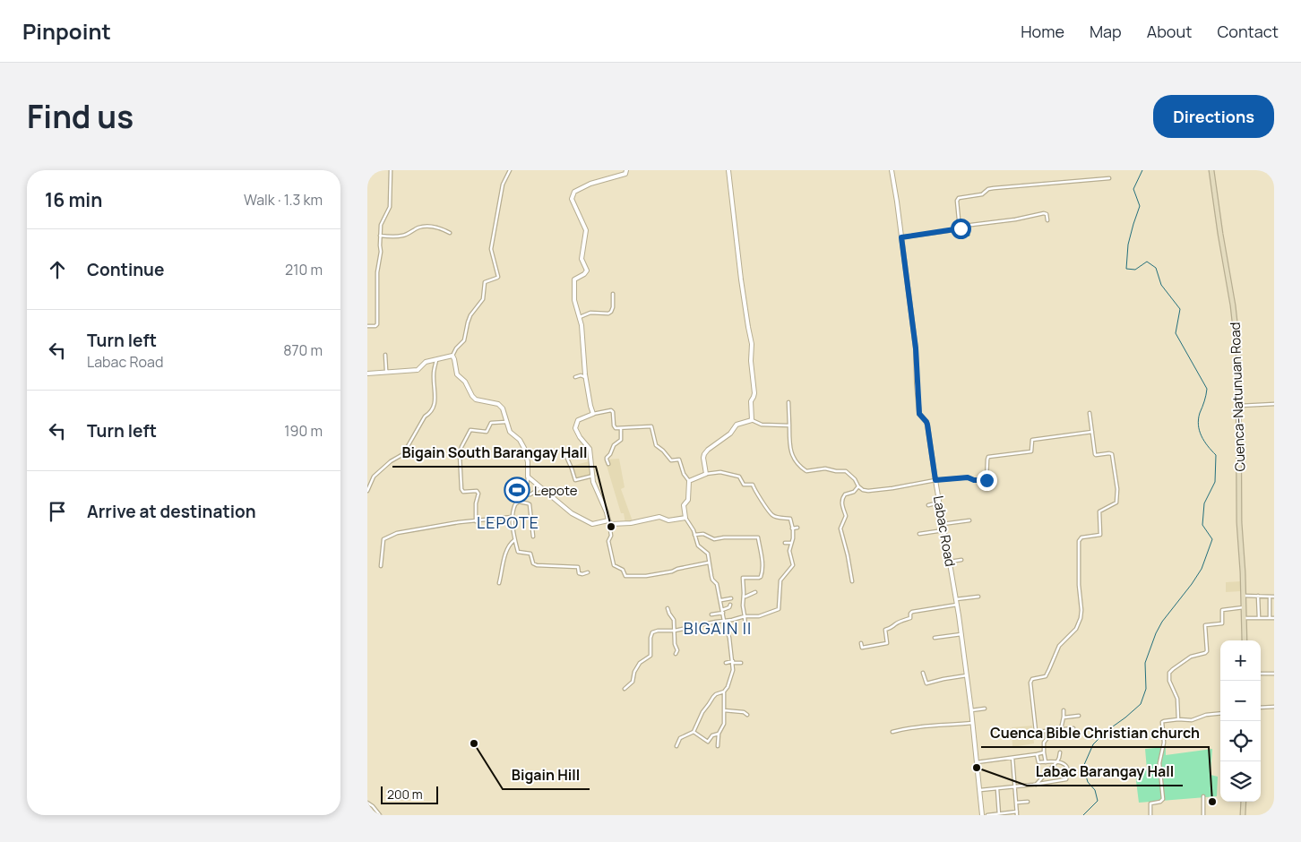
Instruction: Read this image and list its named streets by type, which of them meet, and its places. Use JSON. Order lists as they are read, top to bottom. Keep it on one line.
{"streets":{"main road":["Cuenca-Natunuan Road"],"street":["Labac Road"]},"districts":["LEPOTE","BIGAIN II"],"places":{"sports":["Lepote"],"other":["Bigain South Barangay Hall","Bigain Hill","Labac Barangay Hall","Cuenca Bible Christian church"]},"scale_bar":"200 m","page":{"header":"Pinpoint","nav":["Home","Map","About","Contact"],"title":"Find us","buttons":"Directions","heading":["16 min","Walk · 1.3 km"],"list":[["Continue","210 m"],["Turn left","Labac Road","870 m"],["Turn left","190 m"],"Arrive at destination"],"map_buttons":["+","−"],"scale":"200 m"}}
